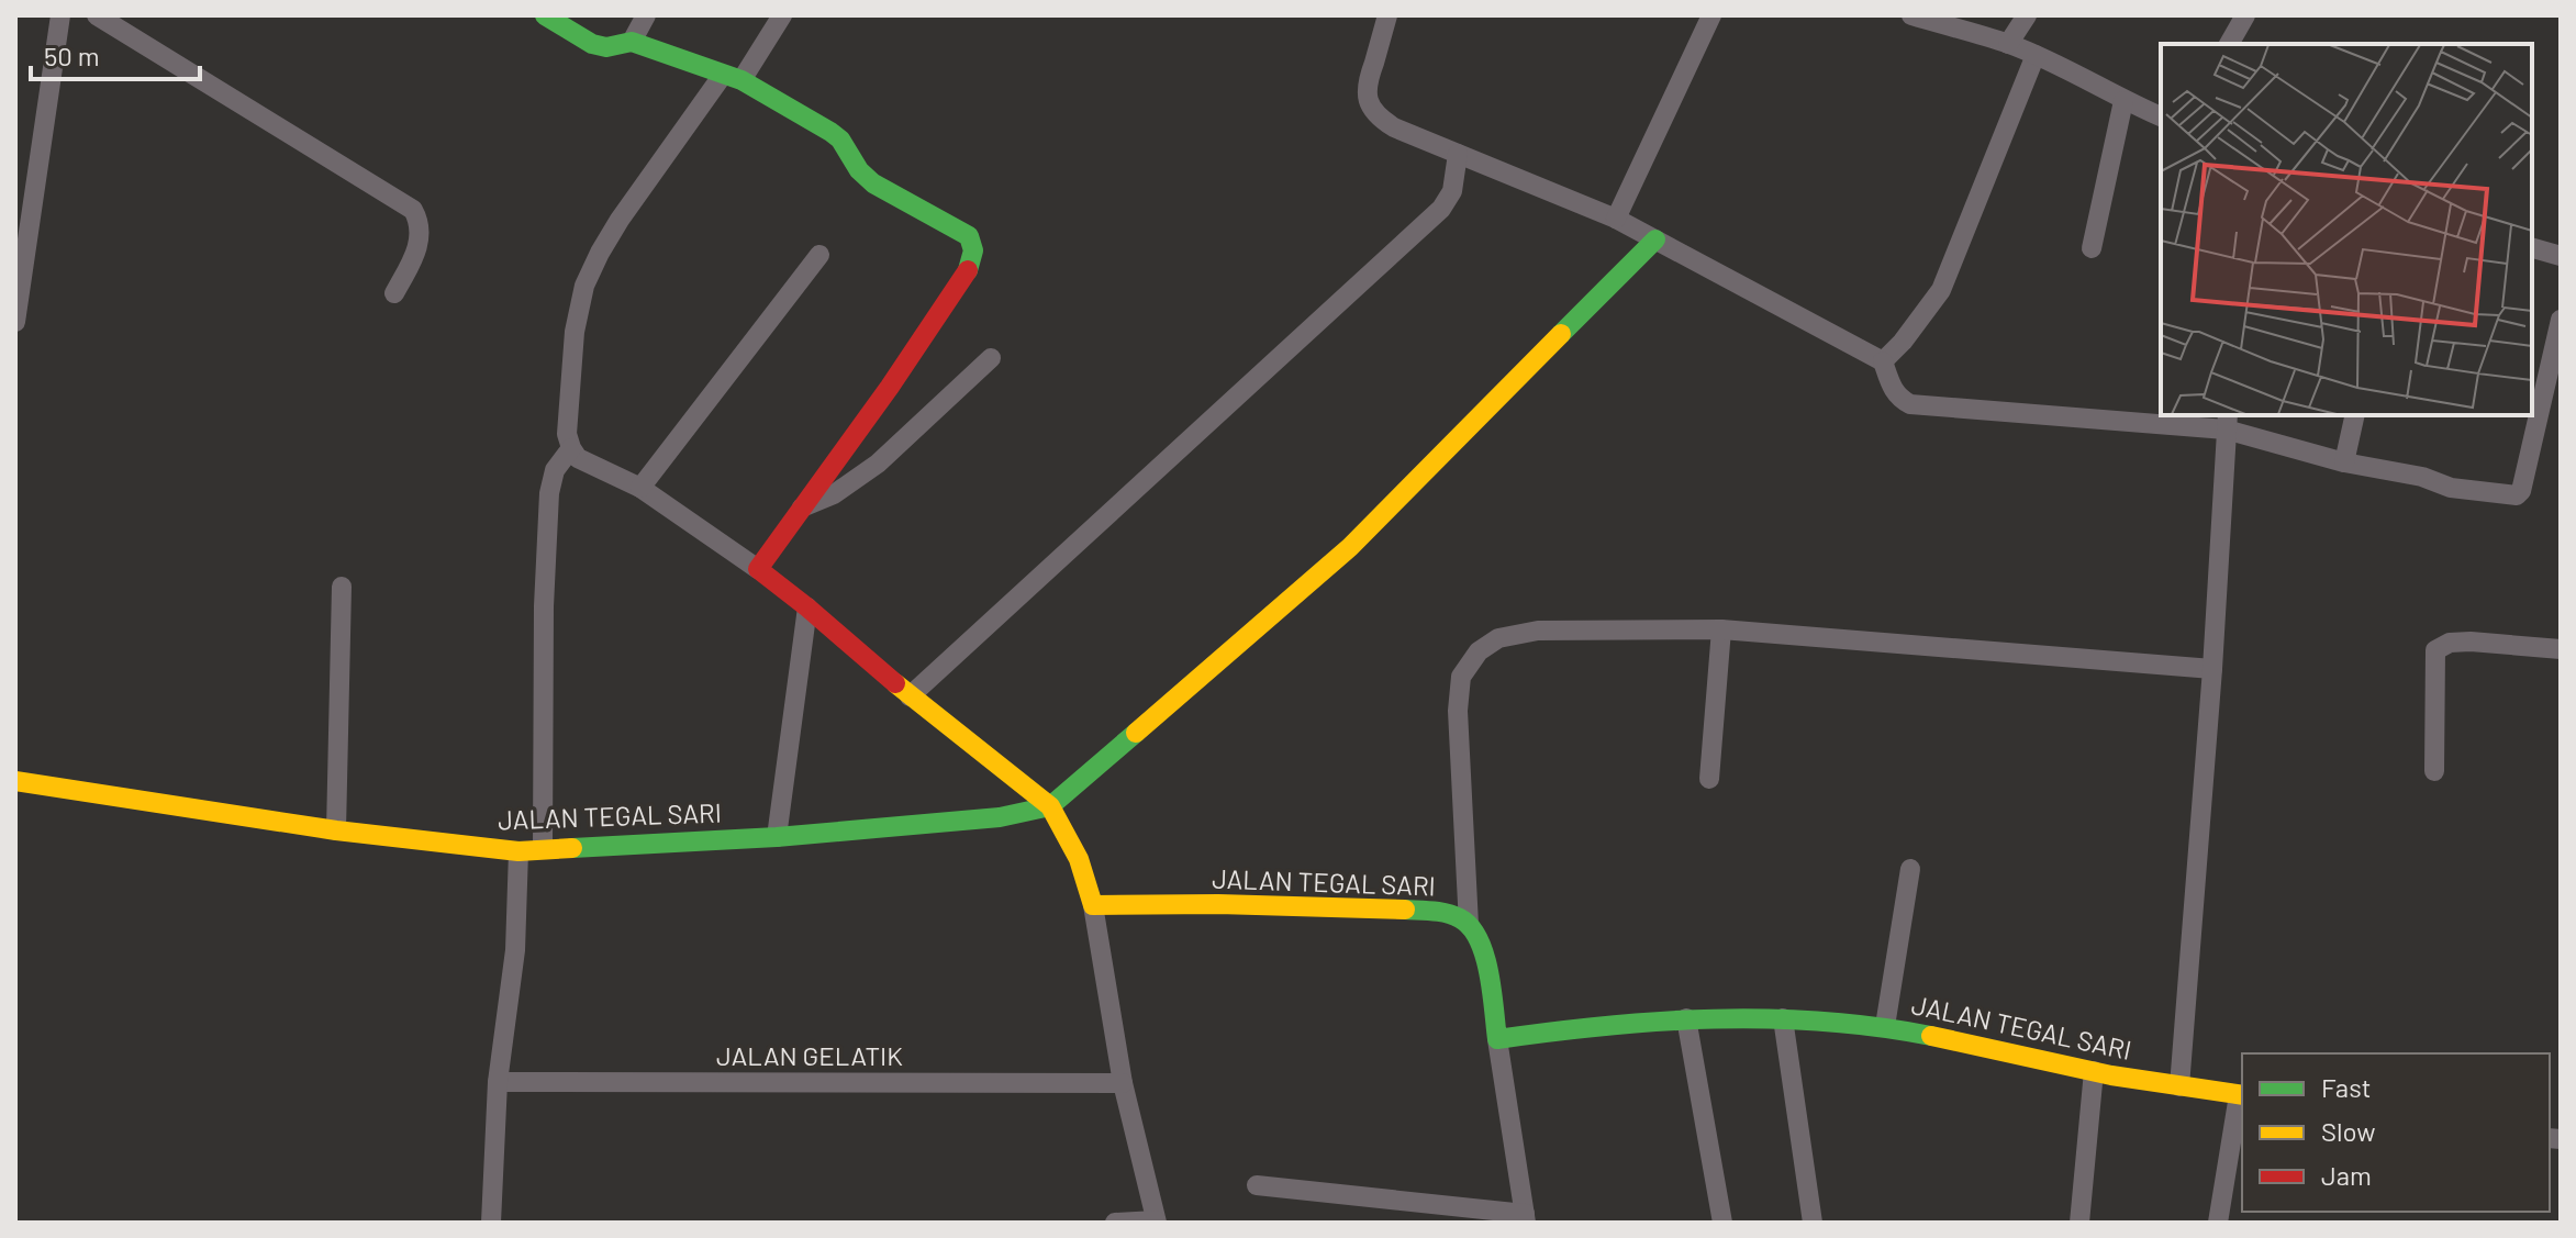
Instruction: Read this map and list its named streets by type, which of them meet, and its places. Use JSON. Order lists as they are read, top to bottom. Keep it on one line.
{"streets":{"street":["JALAN TEGAL SARI","JALAN GELATIK"]},"legend":["Fast","Slow","Jam"],"scale_bar":"50 m"}
